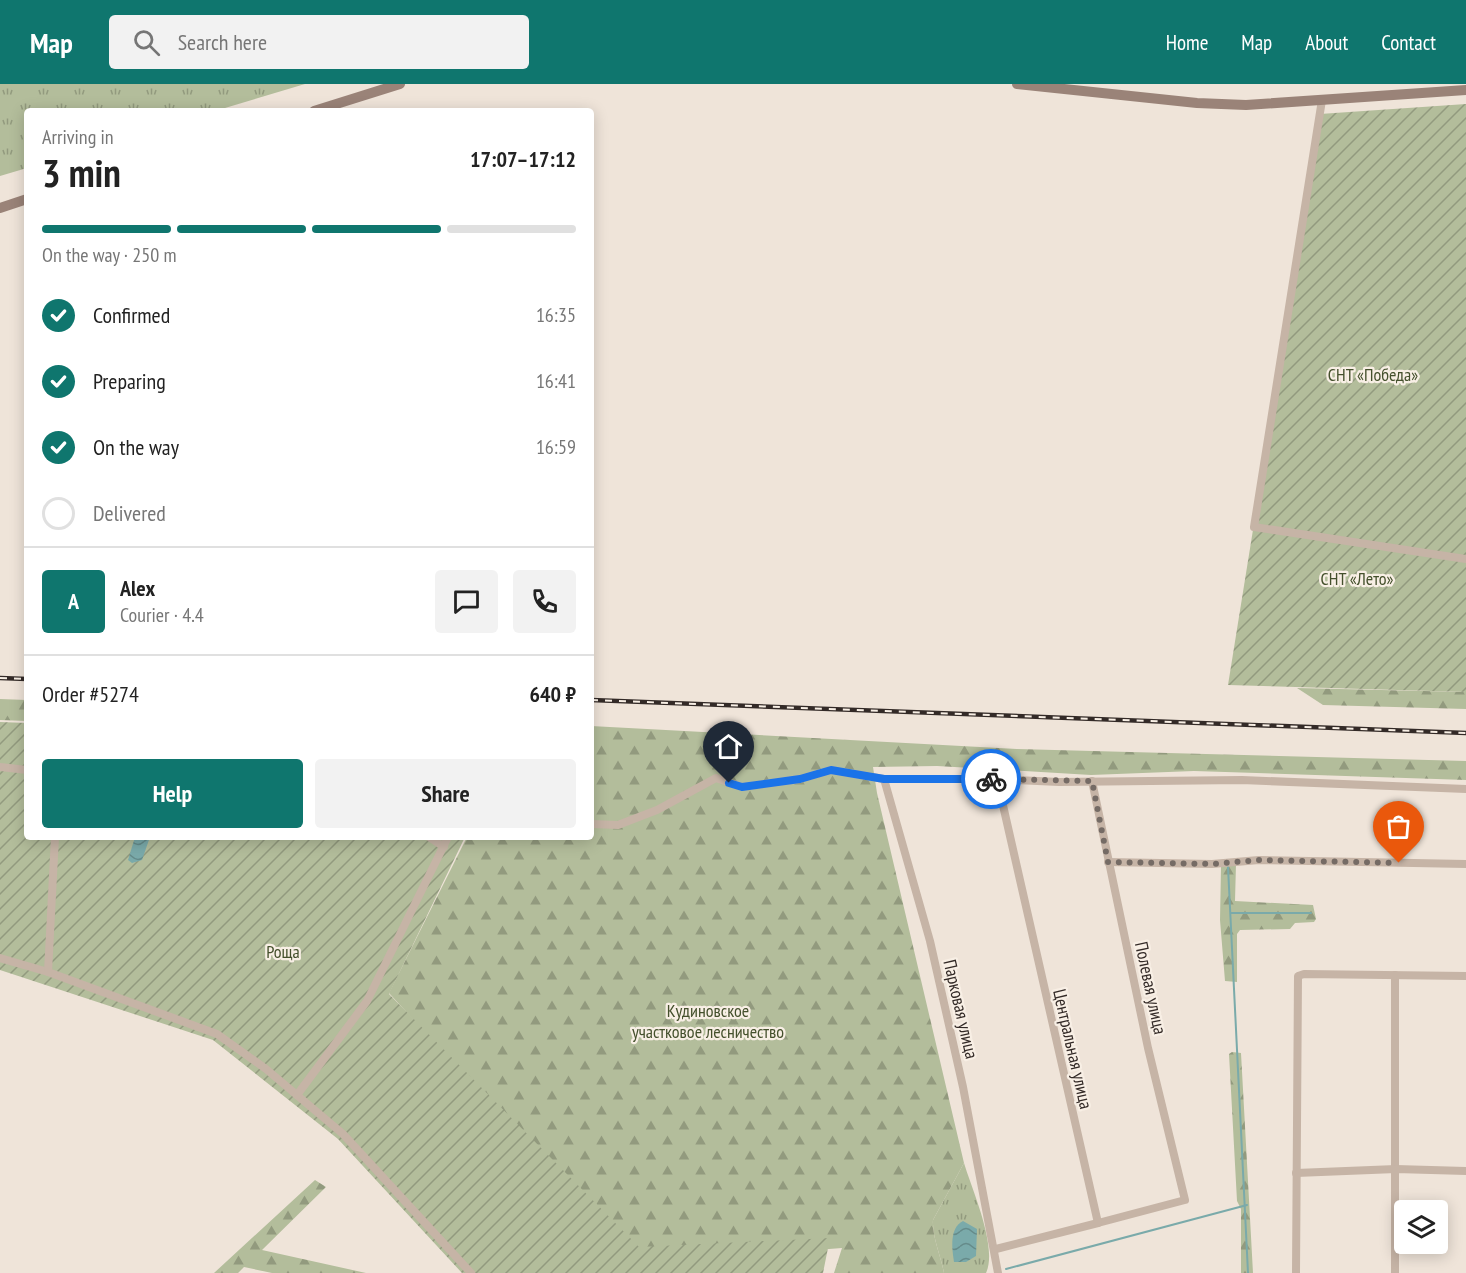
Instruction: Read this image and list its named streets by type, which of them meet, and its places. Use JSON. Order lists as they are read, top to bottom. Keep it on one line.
{"streets":{"street":["Полевая улица","Парковая улица","Центральная улица"]},"crossings":[["Полевая улица","Центральная улица"]],"parks":["СНТ «Победа»","СНТ «Лето»","Роща","Кудиновское участковое лесничество"],"page":{"header":"Map","search":"Search here","nav":["Home","Map","About","Contact"],"heading":["3 min","Arriving in","17:07–17:12"],"panel":["Alex","Courier · 4.4","Order #5274","640 ₽"],"bar":"On the way · 250 m","list":[["Confirmed","16:35"],["Preparing","16:41"],["On the way","16:59"],"Delivered"],"round":"A","buttons":["Help","Share"]}}
